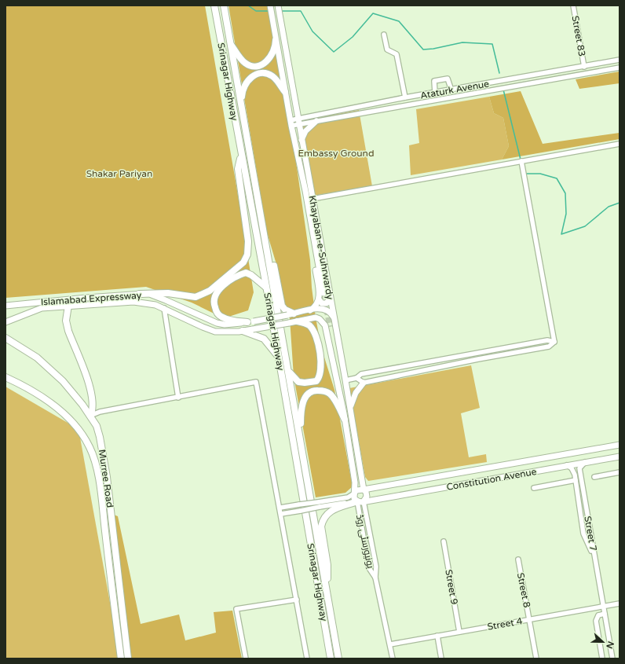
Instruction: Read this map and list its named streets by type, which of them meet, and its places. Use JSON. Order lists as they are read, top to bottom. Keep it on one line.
{"streets":{"highway":["Srinagar Highway","Murree Road"],"main road":["Khayaban-e-Suhrwardy","Islamabad Expressway","Constitution Avenue"],"street":["Street 83","Ataturk Avenue","Street 7","یونیورسٹی روڈ","Street 9","Street 8","Street 4"]},"crossings":[["Street 83","Ataturk Avenue"],["Ataturk Avenue","Khayaban-e-Suhrwardy"],["Khayaban-e-Suhrwardy","Islamabad Expressway"],["Khayaban-e-Suhrwardy","Constitution Avenue"],["Khayaban-e-Suhrwardy","یونیورسٹی روڈ"],["Constitution Avenue","Street 7"],["Constitution Avenue","یونیورسٹی روڈ"],["Street 7","Street 4"],["Street 9","Street 4"],["Street 8","Street 4"]],"parks":["Embassy Ground","Shakar Pariyan"],"north":"right"}
